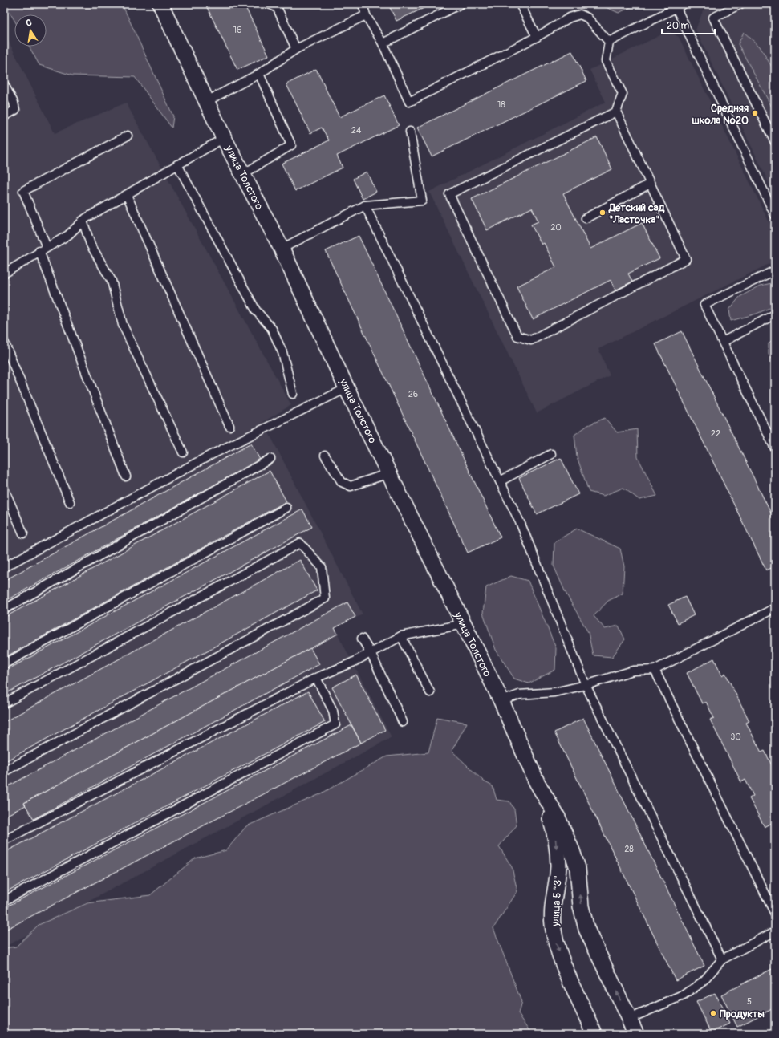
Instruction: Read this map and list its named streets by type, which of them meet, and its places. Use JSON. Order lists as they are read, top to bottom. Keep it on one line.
{"streets":{"street":["улица Толстого","улица 5 \"З\""]},"crossings":[["улица Толстого","улица 5 \"З\""]],"places":["Средняя школа №20","Детский сад \"Ласточка\"","Продукты"],"house_numbers":["16","18","24","20","26","22","30","28","5"],"scale_bar":"20 m","north":"top"}
